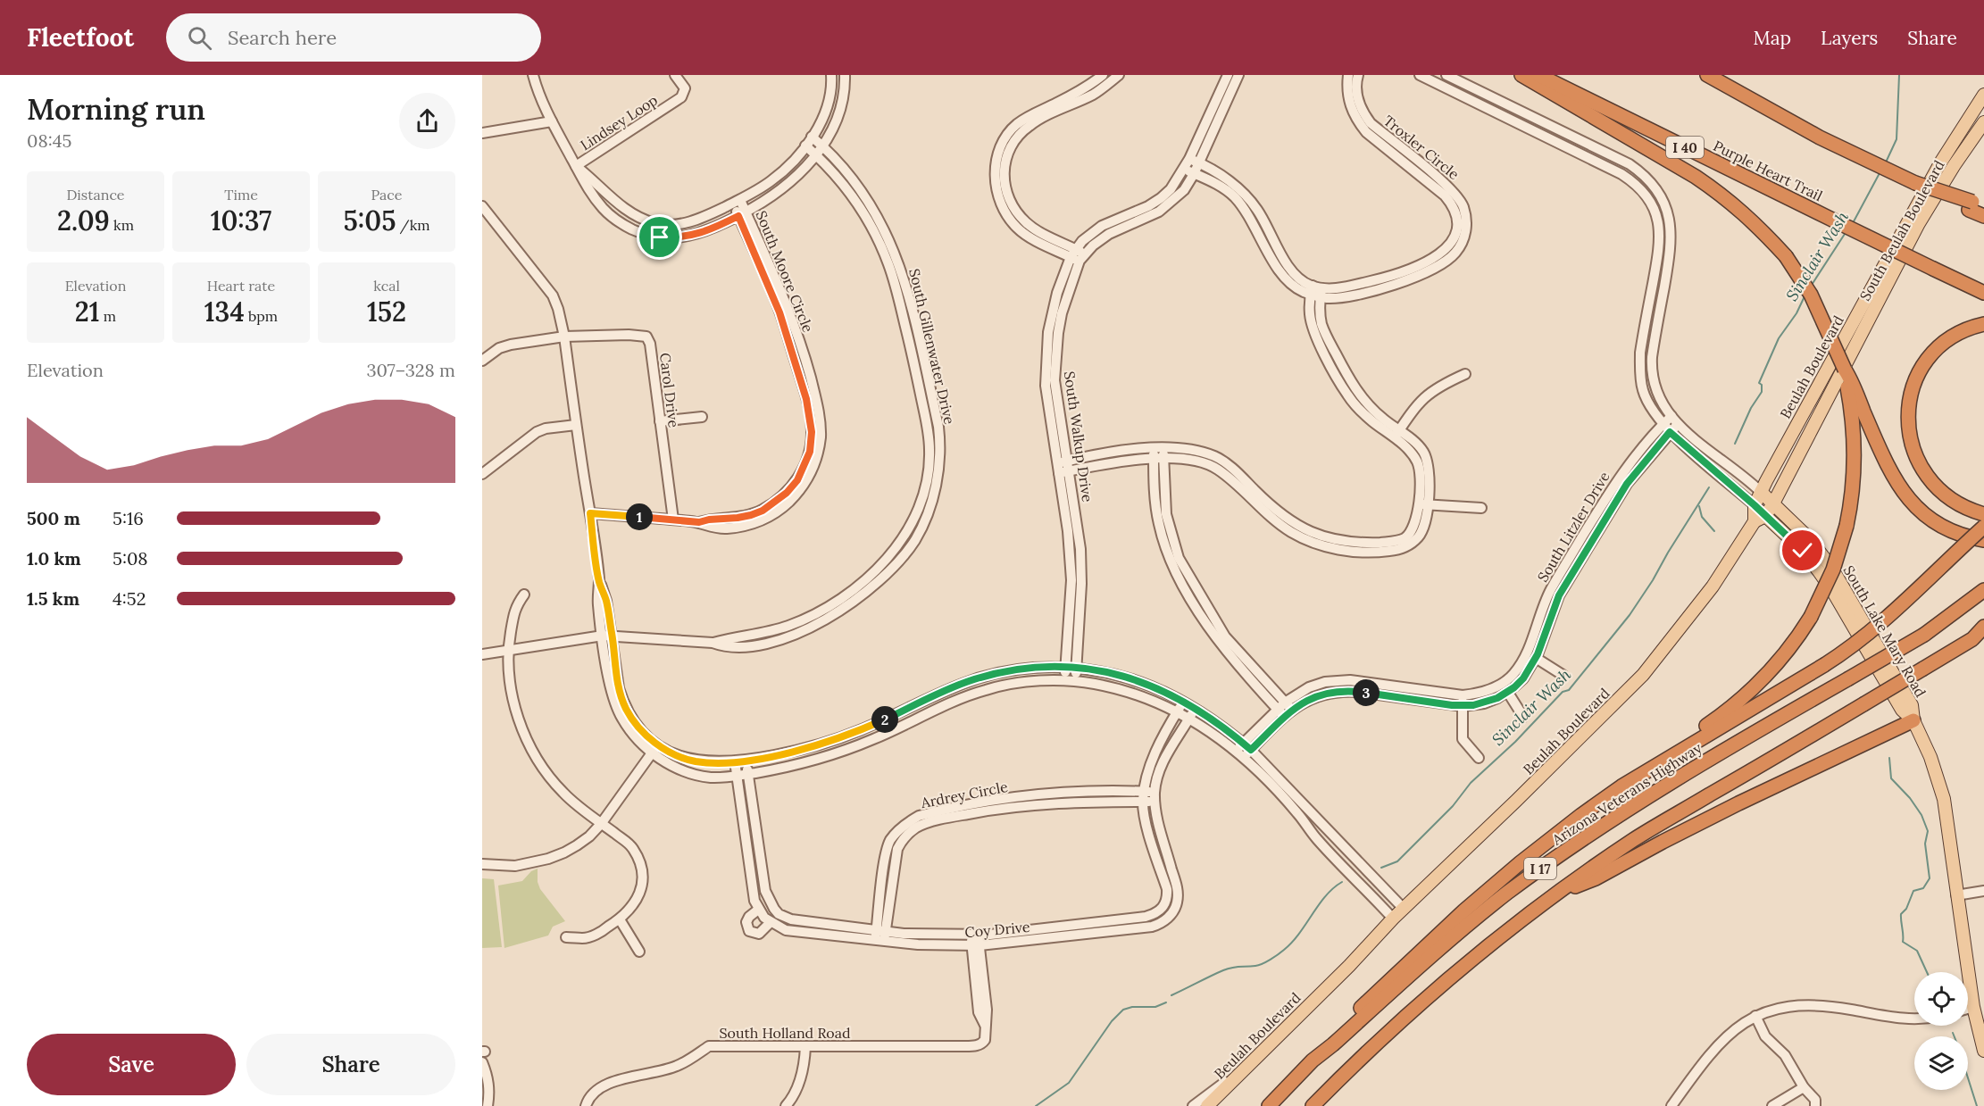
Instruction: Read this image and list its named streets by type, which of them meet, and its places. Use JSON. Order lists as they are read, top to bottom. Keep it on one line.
{"streets":{"highway":["I 40","Purple Heart Trail","Arizona Veterans Highway","I 17"],"main road":["South Beulah Boulevard","Beulah Boulevard","South Lake Mary Road"],"street":["Lindsey Loop","Troxler Circle","South Moore Circle","South Gillenwater Drive","Carol Drive","South Walkup Drive","South Litzler Drive","Ardrey Circle","Coy Drive","South Holland Road"]},"crossings":[["South Beulah Boulevard","Beulah Boulevard"],["South Beulah Boulevard","South Lake Mary Road"],["South Moore Circle","Carol Drive"],["Beulah Boulevard","South Lake Mary Road"],["Ardrey Circle","Coy Drive"],["Coy Drive","South Holland Road"]],"water":["Sinclair Wash"],"page":{"header":"Fleetfoot","search":"Search here","nav":["Map","Layers","Share"],"heading":["Morning run","08:45"],"stats":[["Distance","2.09 km"],["Time","10:37"],["Pace","5:05 /km"],["Elevation","21 m"],["Heart rate","134 bpm"],["kcal","152"]],"chart":["Elevation","307–328 m"],"list":[{"name":"500 m","note":"5:16"},{"name":"1.0 km","note":"5:08"},{"name":"1.5 km","note":"4:52"}],"pins":["1","3","2"],"buttons":["Save","Share"]}}
